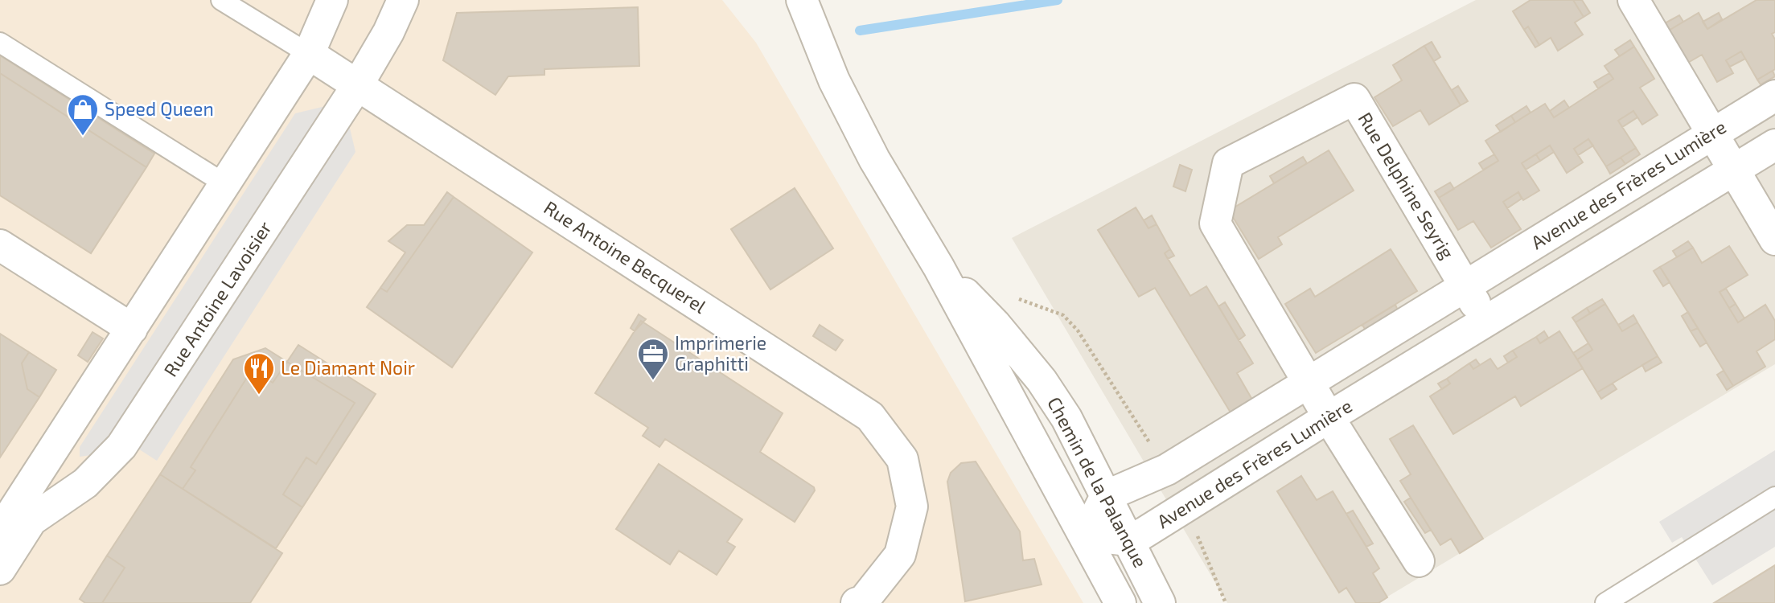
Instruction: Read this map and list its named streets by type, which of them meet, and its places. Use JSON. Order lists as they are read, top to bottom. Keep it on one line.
{"streets":{"street":["Avenue des Frères Lumière","Rue Delphine Seyrig","Rue Antoine Becquerel","Rue Antoine Lavoisier","Chemin de la Palanque"]},"crossings":[["Avenue des Frères Lumière","Rue Delphine Seyrig"],["Avenue des Frères Lumière","Chemin de la Palanque"],["Rue Antoine Becquerel","Rue Antoine Lavoisier"]],"places":{"shop":["Speed Queen"],"office":["Imprimerie Graphitti"],"restaurant":["Le Diamant Noir"]}}
